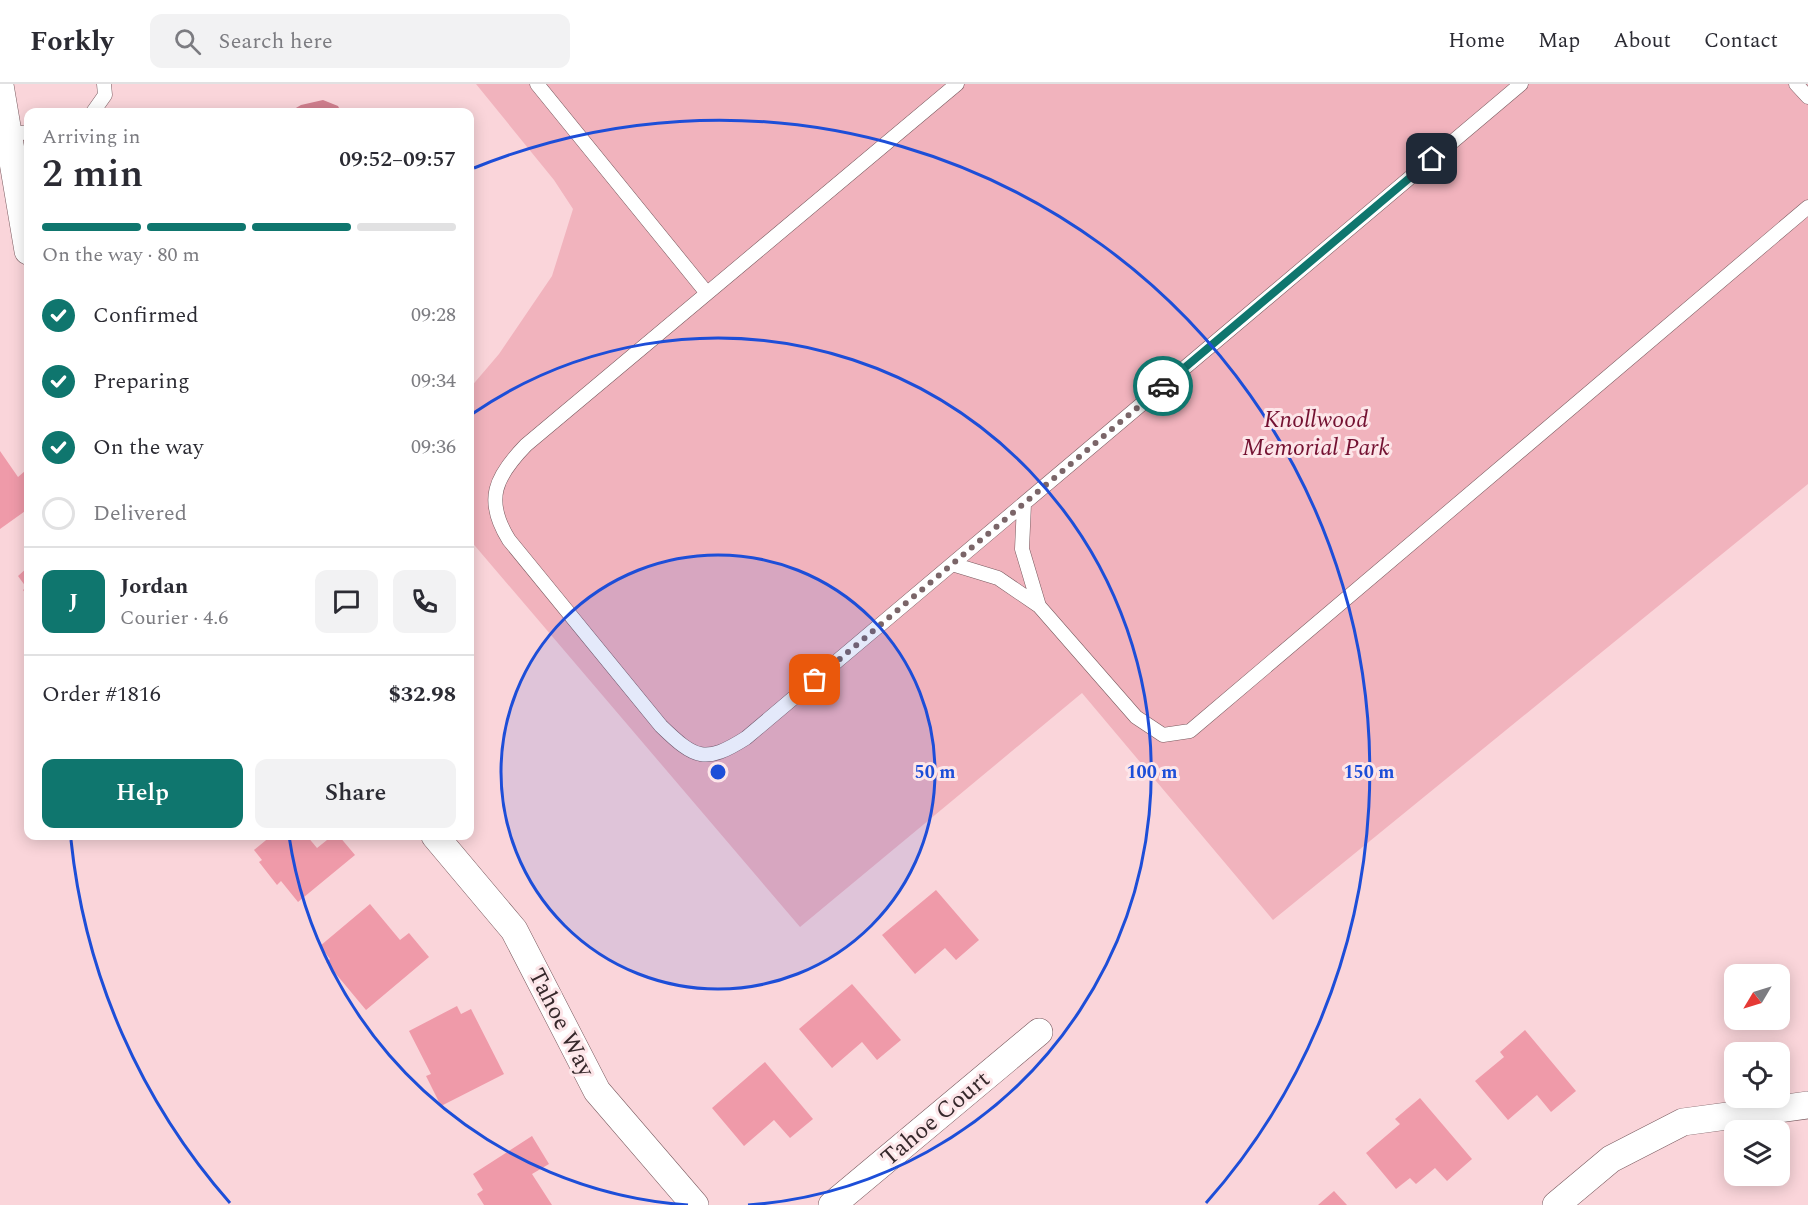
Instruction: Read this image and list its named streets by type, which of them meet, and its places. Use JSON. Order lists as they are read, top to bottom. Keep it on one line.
{"streets":{"street":["Tahoe Way","Tahoe Court"]},"parks":["Knollwood Memorial Park"],"north":"bottom left","page":{"header":"Forkly","search":"Search here","nav":["Home","Map","About","Contact"],"heading":["2 min","Arriving in","09:52–09:57"],"panel":["Jordan","Courier · 4.6","Order #1816","$32.98"],"bar":"On the way · 80 m","list":[["Confirmed","09:28"],["Preparing","09:34"],["On the way","09:36"],"Delivered"],"round":"J","buttons":["Help","Share"]},"rings":["50 m","100 m","150 m"]}
